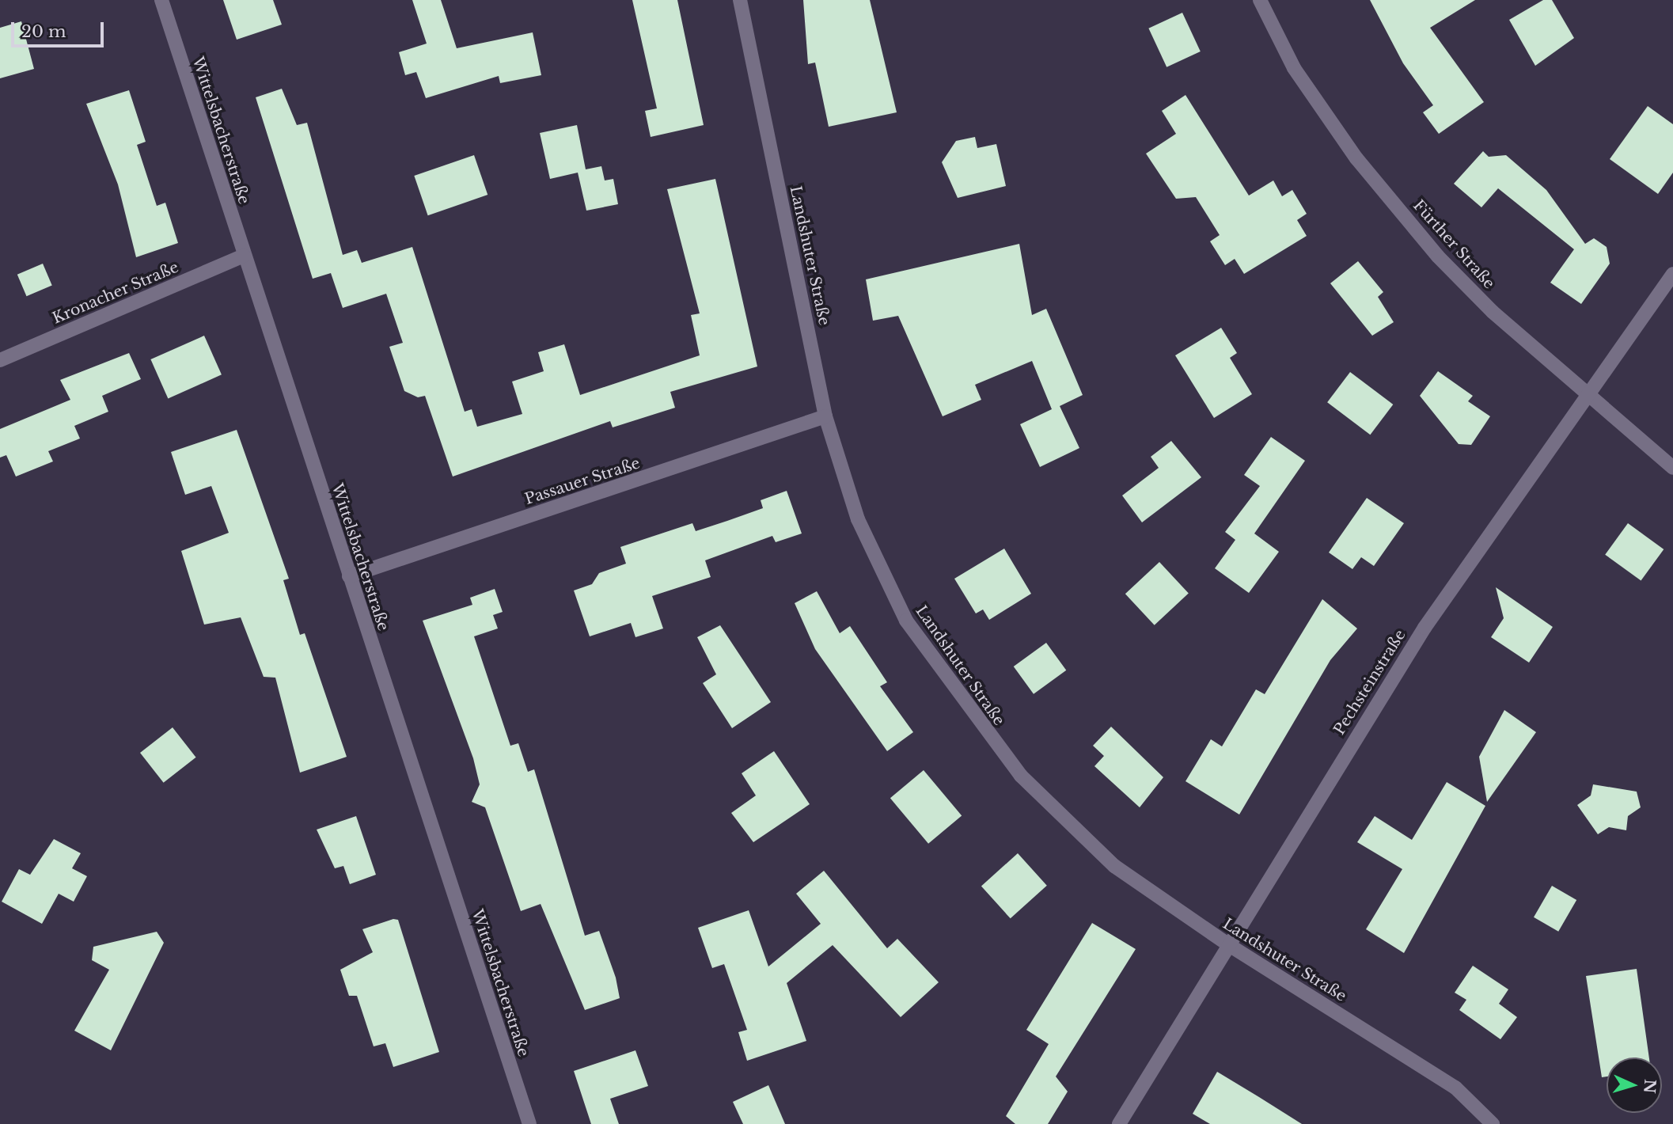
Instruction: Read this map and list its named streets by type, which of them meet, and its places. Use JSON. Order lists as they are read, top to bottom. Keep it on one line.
{"streets":{"street":["Wittelsbacherstraße","Fürther Straße","Landshuter Straße","Kronacher Straße","Passauer Straße","Pechsteinstraße"]},"crossings":[["Wittelsbacherstraße","Kronacher Straße"],["Wittelsbacherstraße","Passauer Straße"],["Fürther Straße","Pechsteinstraße"],["Landshuter Straße","Passauer Straße"],["Landshuter Straße","Pechsteinstraße"]],"scale_bar":"20 m","north":"right"}
